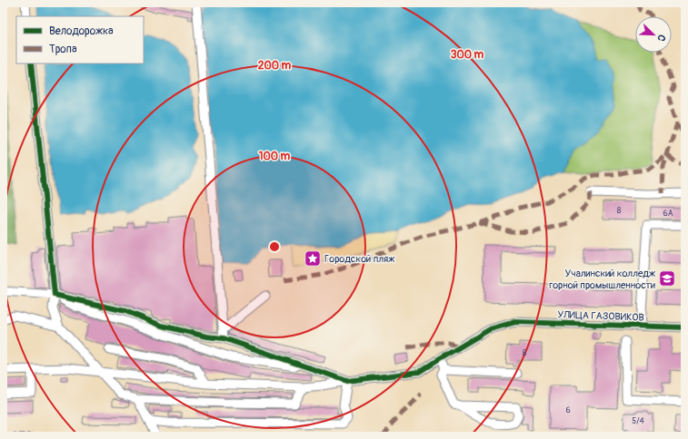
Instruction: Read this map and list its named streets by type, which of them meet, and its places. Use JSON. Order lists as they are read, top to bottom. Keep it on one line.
{"streets":{"street":["УЛИЦА ГАЗОВИКОВ"]},"places":{"place":["Городской пляж"],"school or university":["Учалинский колледж горной промышленности"]},"house_numbers":["8","6А","8","6","5/4"],"legend":["Велодорожка","Тропа"],"north":"bottom right","rings":["300 m","200 m","100 m"]}
